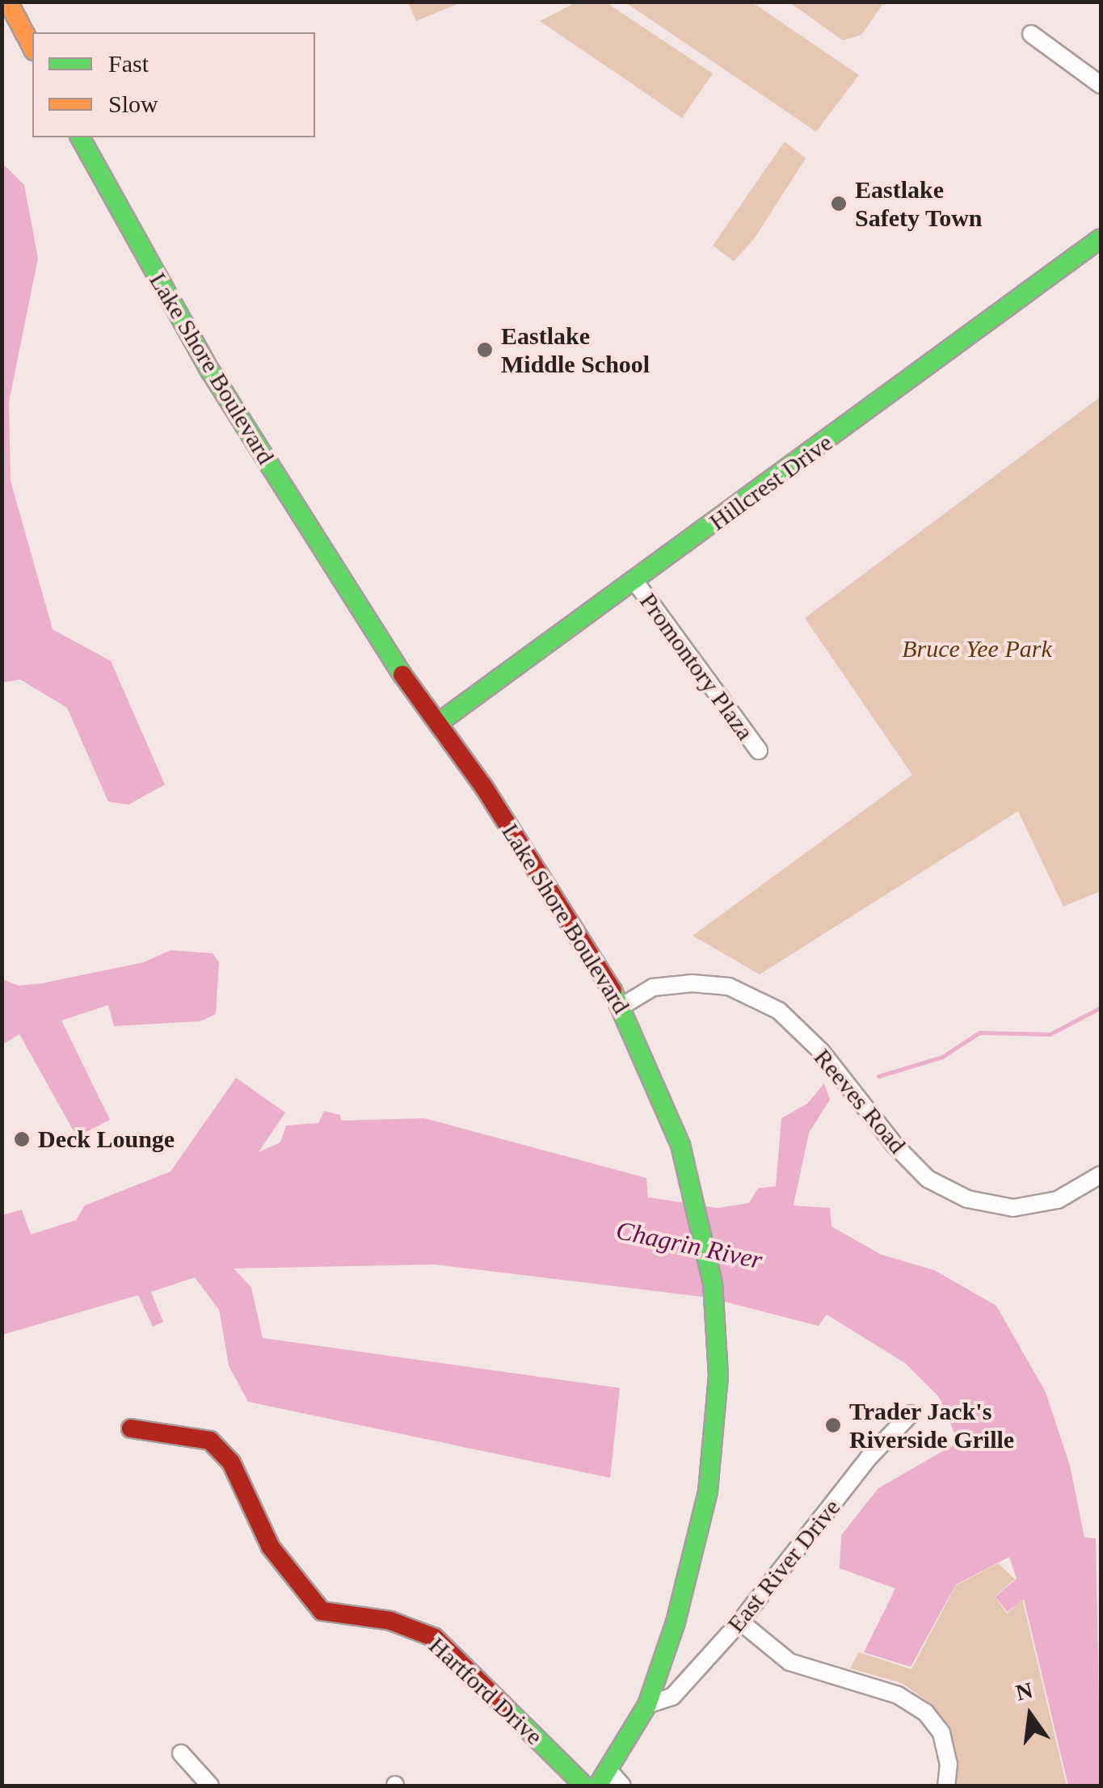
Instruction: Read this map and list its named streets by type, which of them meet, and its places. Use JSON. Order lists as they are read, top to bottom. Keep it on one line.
{"streets":{"main road":["Lake Shore Boulevard","Hillcrest Drive","Hartford Drive"],"street":["Promontory Plaza","Reeves Road","East River Drive"]},"crossings":[["Lake Shore Boulevard","Hillcrest Drive"],["Lake Shore Boulevard","Reeves Road"],["Lake Shore Boulevard","East River Drive"],["Hillcrest Drive","Promontory Plaza"]],"water":["Chagrin River"],"parks":["Bruce Yee Park"],"places":["Eastlake Safety Town","Eastlake Middle School","Deck Lounge","Trader Jack's Riverside Grille"],"legend":["Fast","Slow"],"north":"top"}
